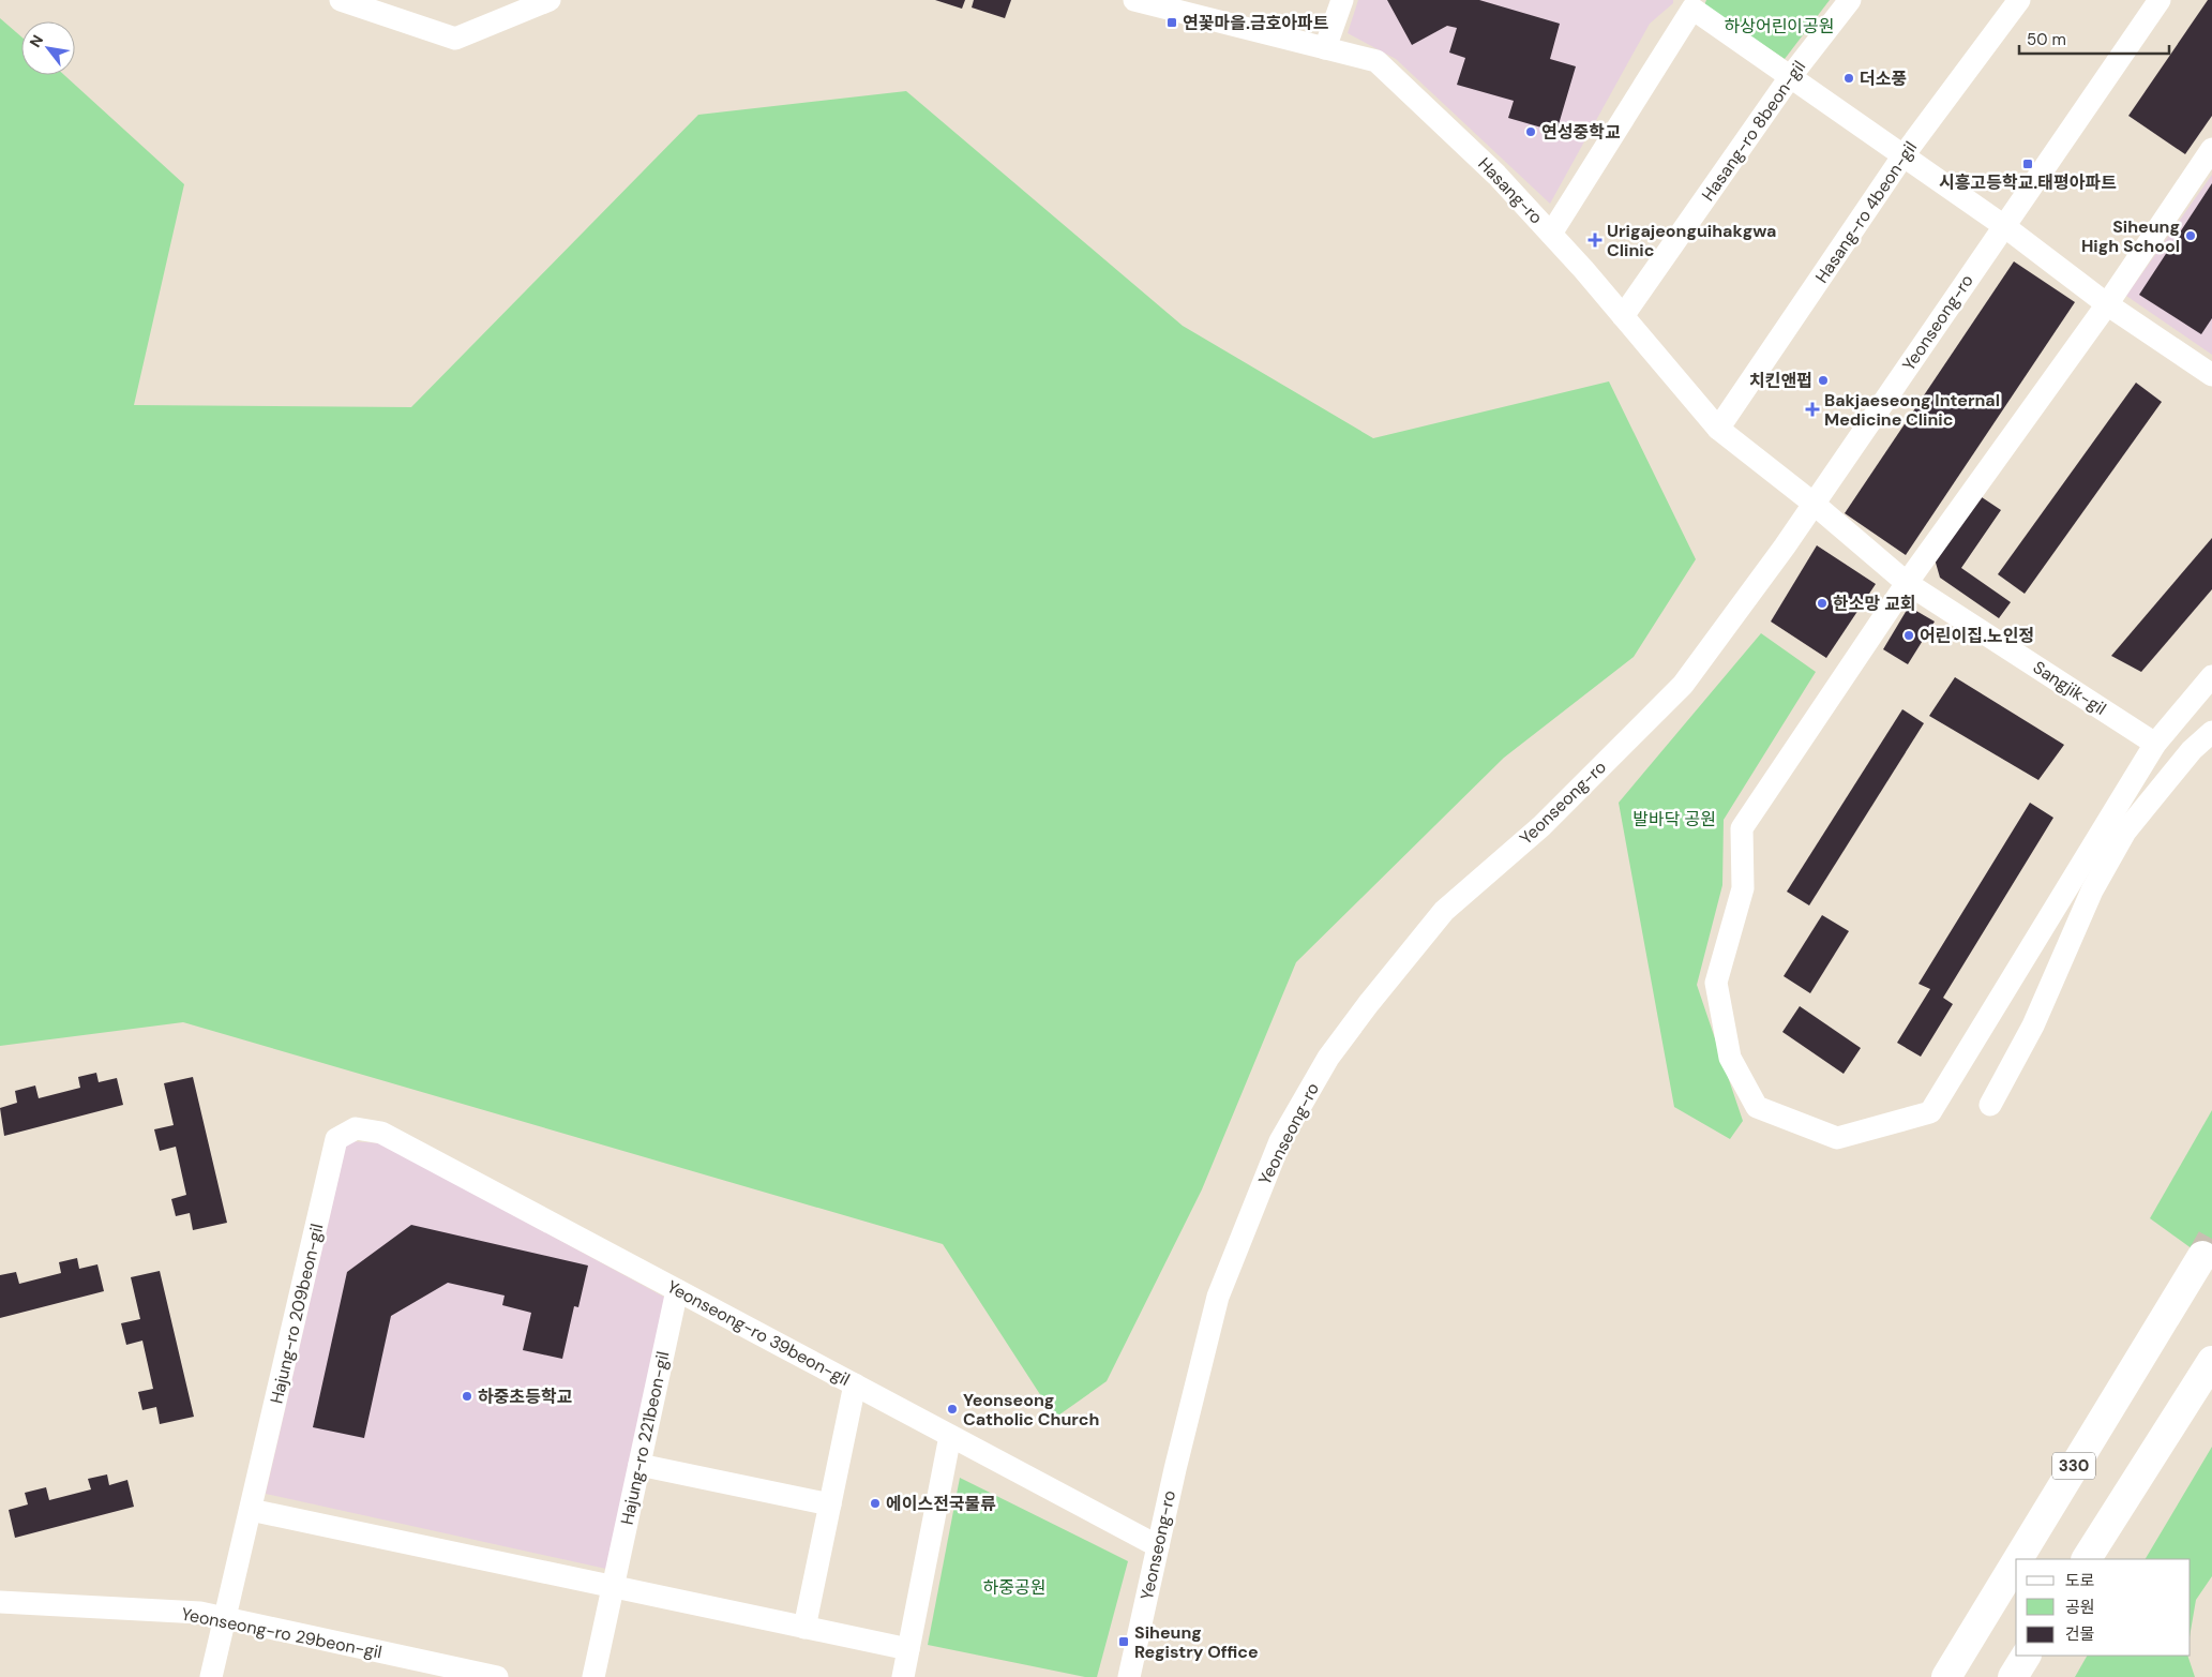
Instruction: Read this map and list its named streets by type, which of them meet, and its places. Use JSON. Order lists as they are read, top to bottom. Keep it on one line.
{"streets":{"highway":["330"],"street":["Hasang-ro 8beon-gil","Hasang-ro","Hasang-ro 4beon-gil","Yeonseong-ro","Sangjik-gil","Hajung-ro 209beon-gil","Yeonseong-ro 39beon-gil","Hajung-ro 221beon-gil","Yeonseong-ro 29beon-gil"]},"crossings":[["Hasang-ro 8beon-gil","Hasang-ro"],["Hasang-ro","Hasang-ro 4beon-gil"],["Hasang-ro","Yeonseong-ro"],["Hasang-ro","Sangjik-gil"],["Yeonseong-ro","Sangjik-gil"],["Yeonseong-ro","Yeonseong-ro 39beon-gil"],["Hajung-ro 209beon-gil","Yeonseong-ro 39beon-gil"],["Hajung-ro 209beon-gil","Yeonseong-ro 29beon-gil"],["Yeonseong-ro 39beon-gil","Hajung-ro 221beon-gil"]],"parks":["하상어린이공원","발바닥 공원","하중공원"],"places":{"transit":["연꽃마을.금호아파트","시흥고등학교.태평아파트","Siheung Registry Office"],"other":["더소풍","연성중학교","Siheung High School","치킨앤펍","한소망 교회","어린이집.노인정","하중초등학교","Yeonseong Catholic Church","에이스전국물류"],"health":["Urigajeonguihakgwa Clinic","Bakjaeseong Internal Medicine Clinic"]},"legend":["도로","공원","건물"],"scale_bar":"50 m","north":"top left"}
